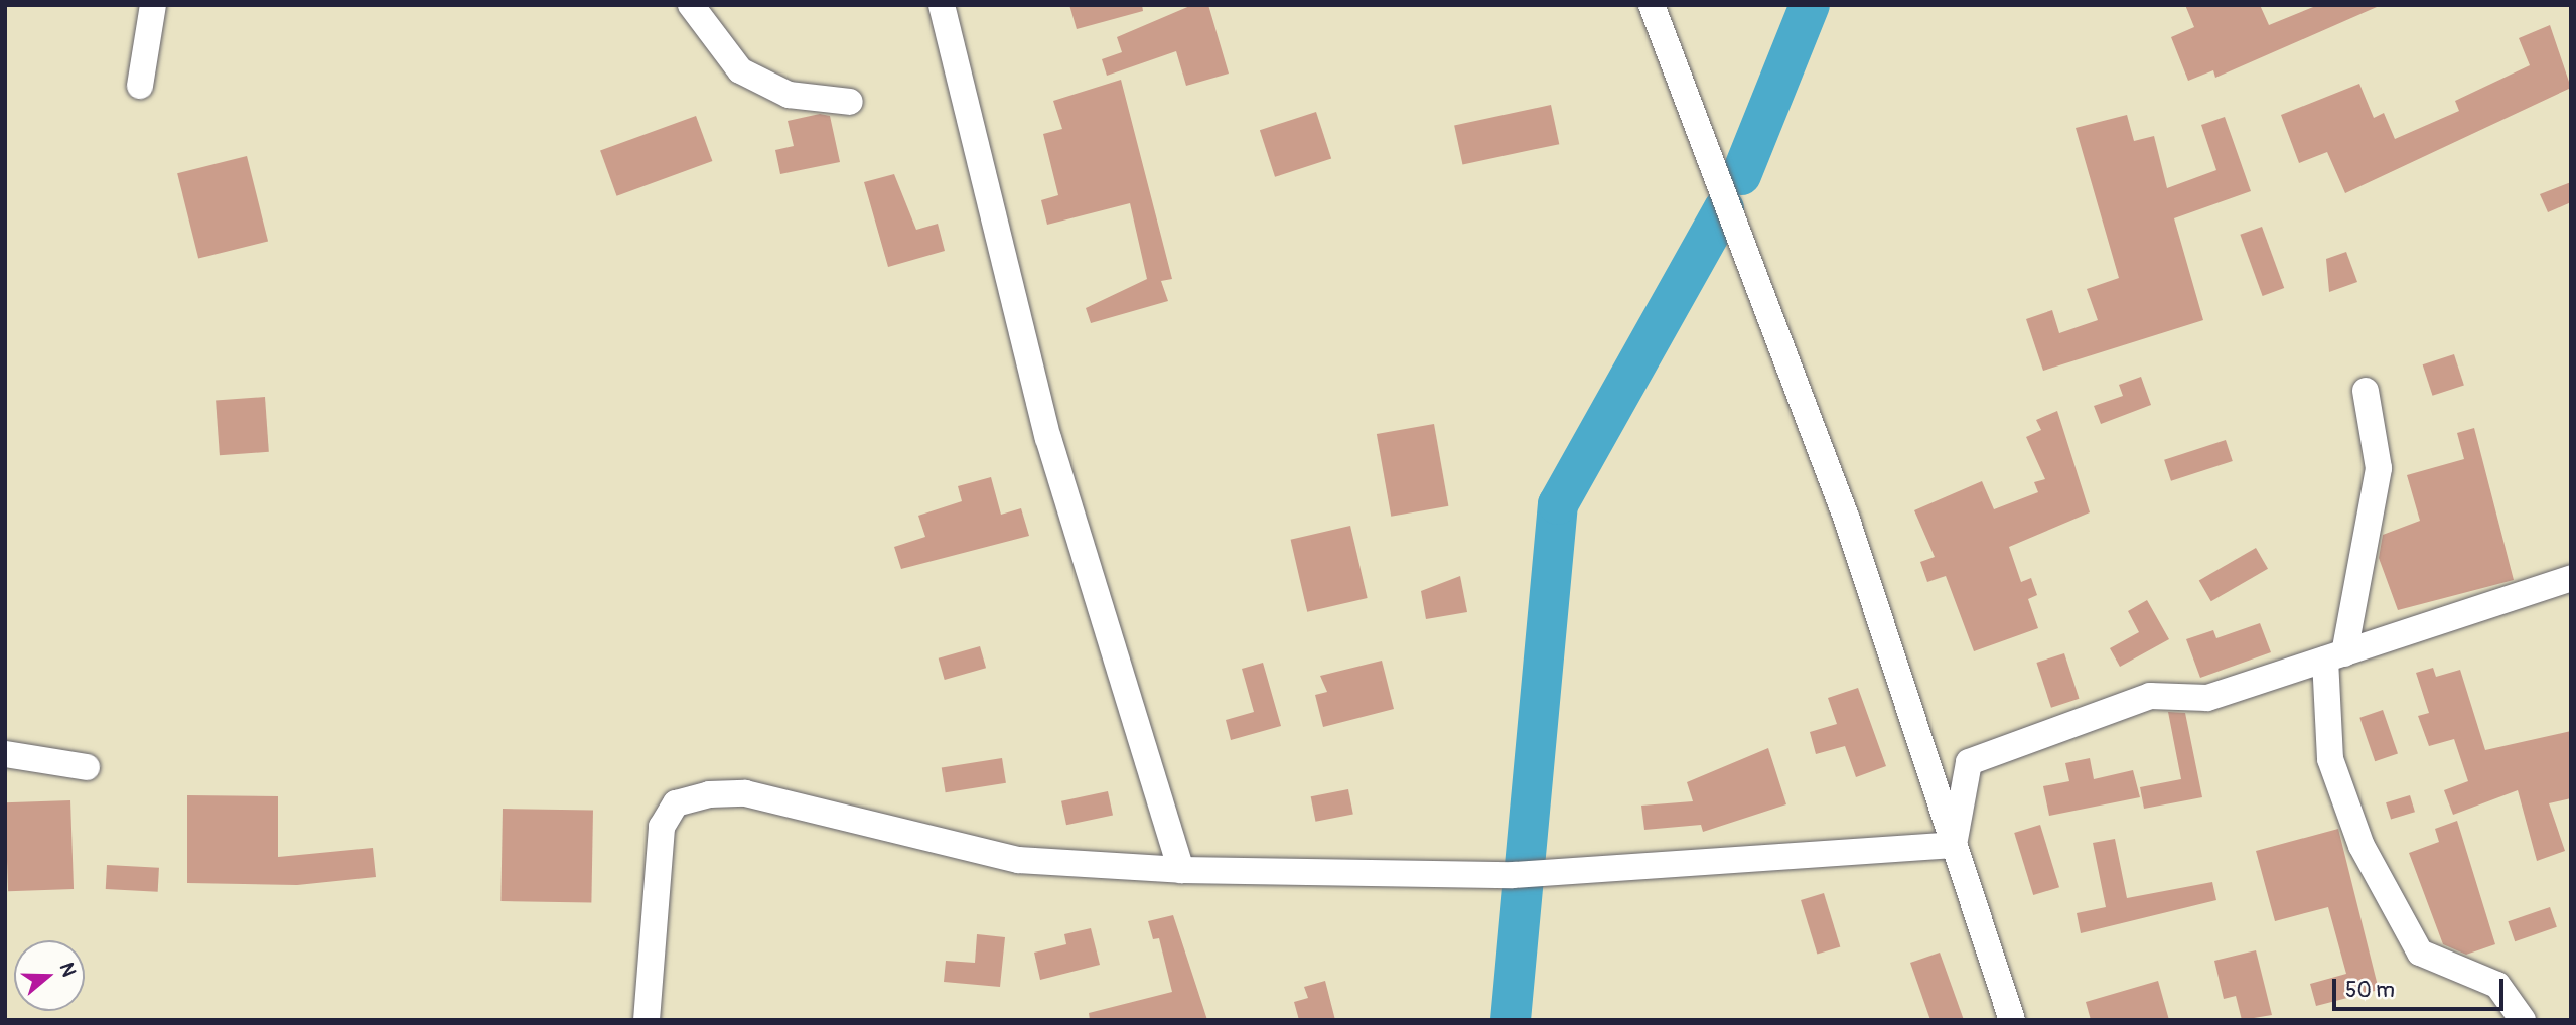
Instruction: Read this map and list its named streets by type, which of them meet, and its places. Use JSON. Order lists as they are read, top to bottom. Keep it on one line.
{"scale_bar":"50 m","north":"right"}
